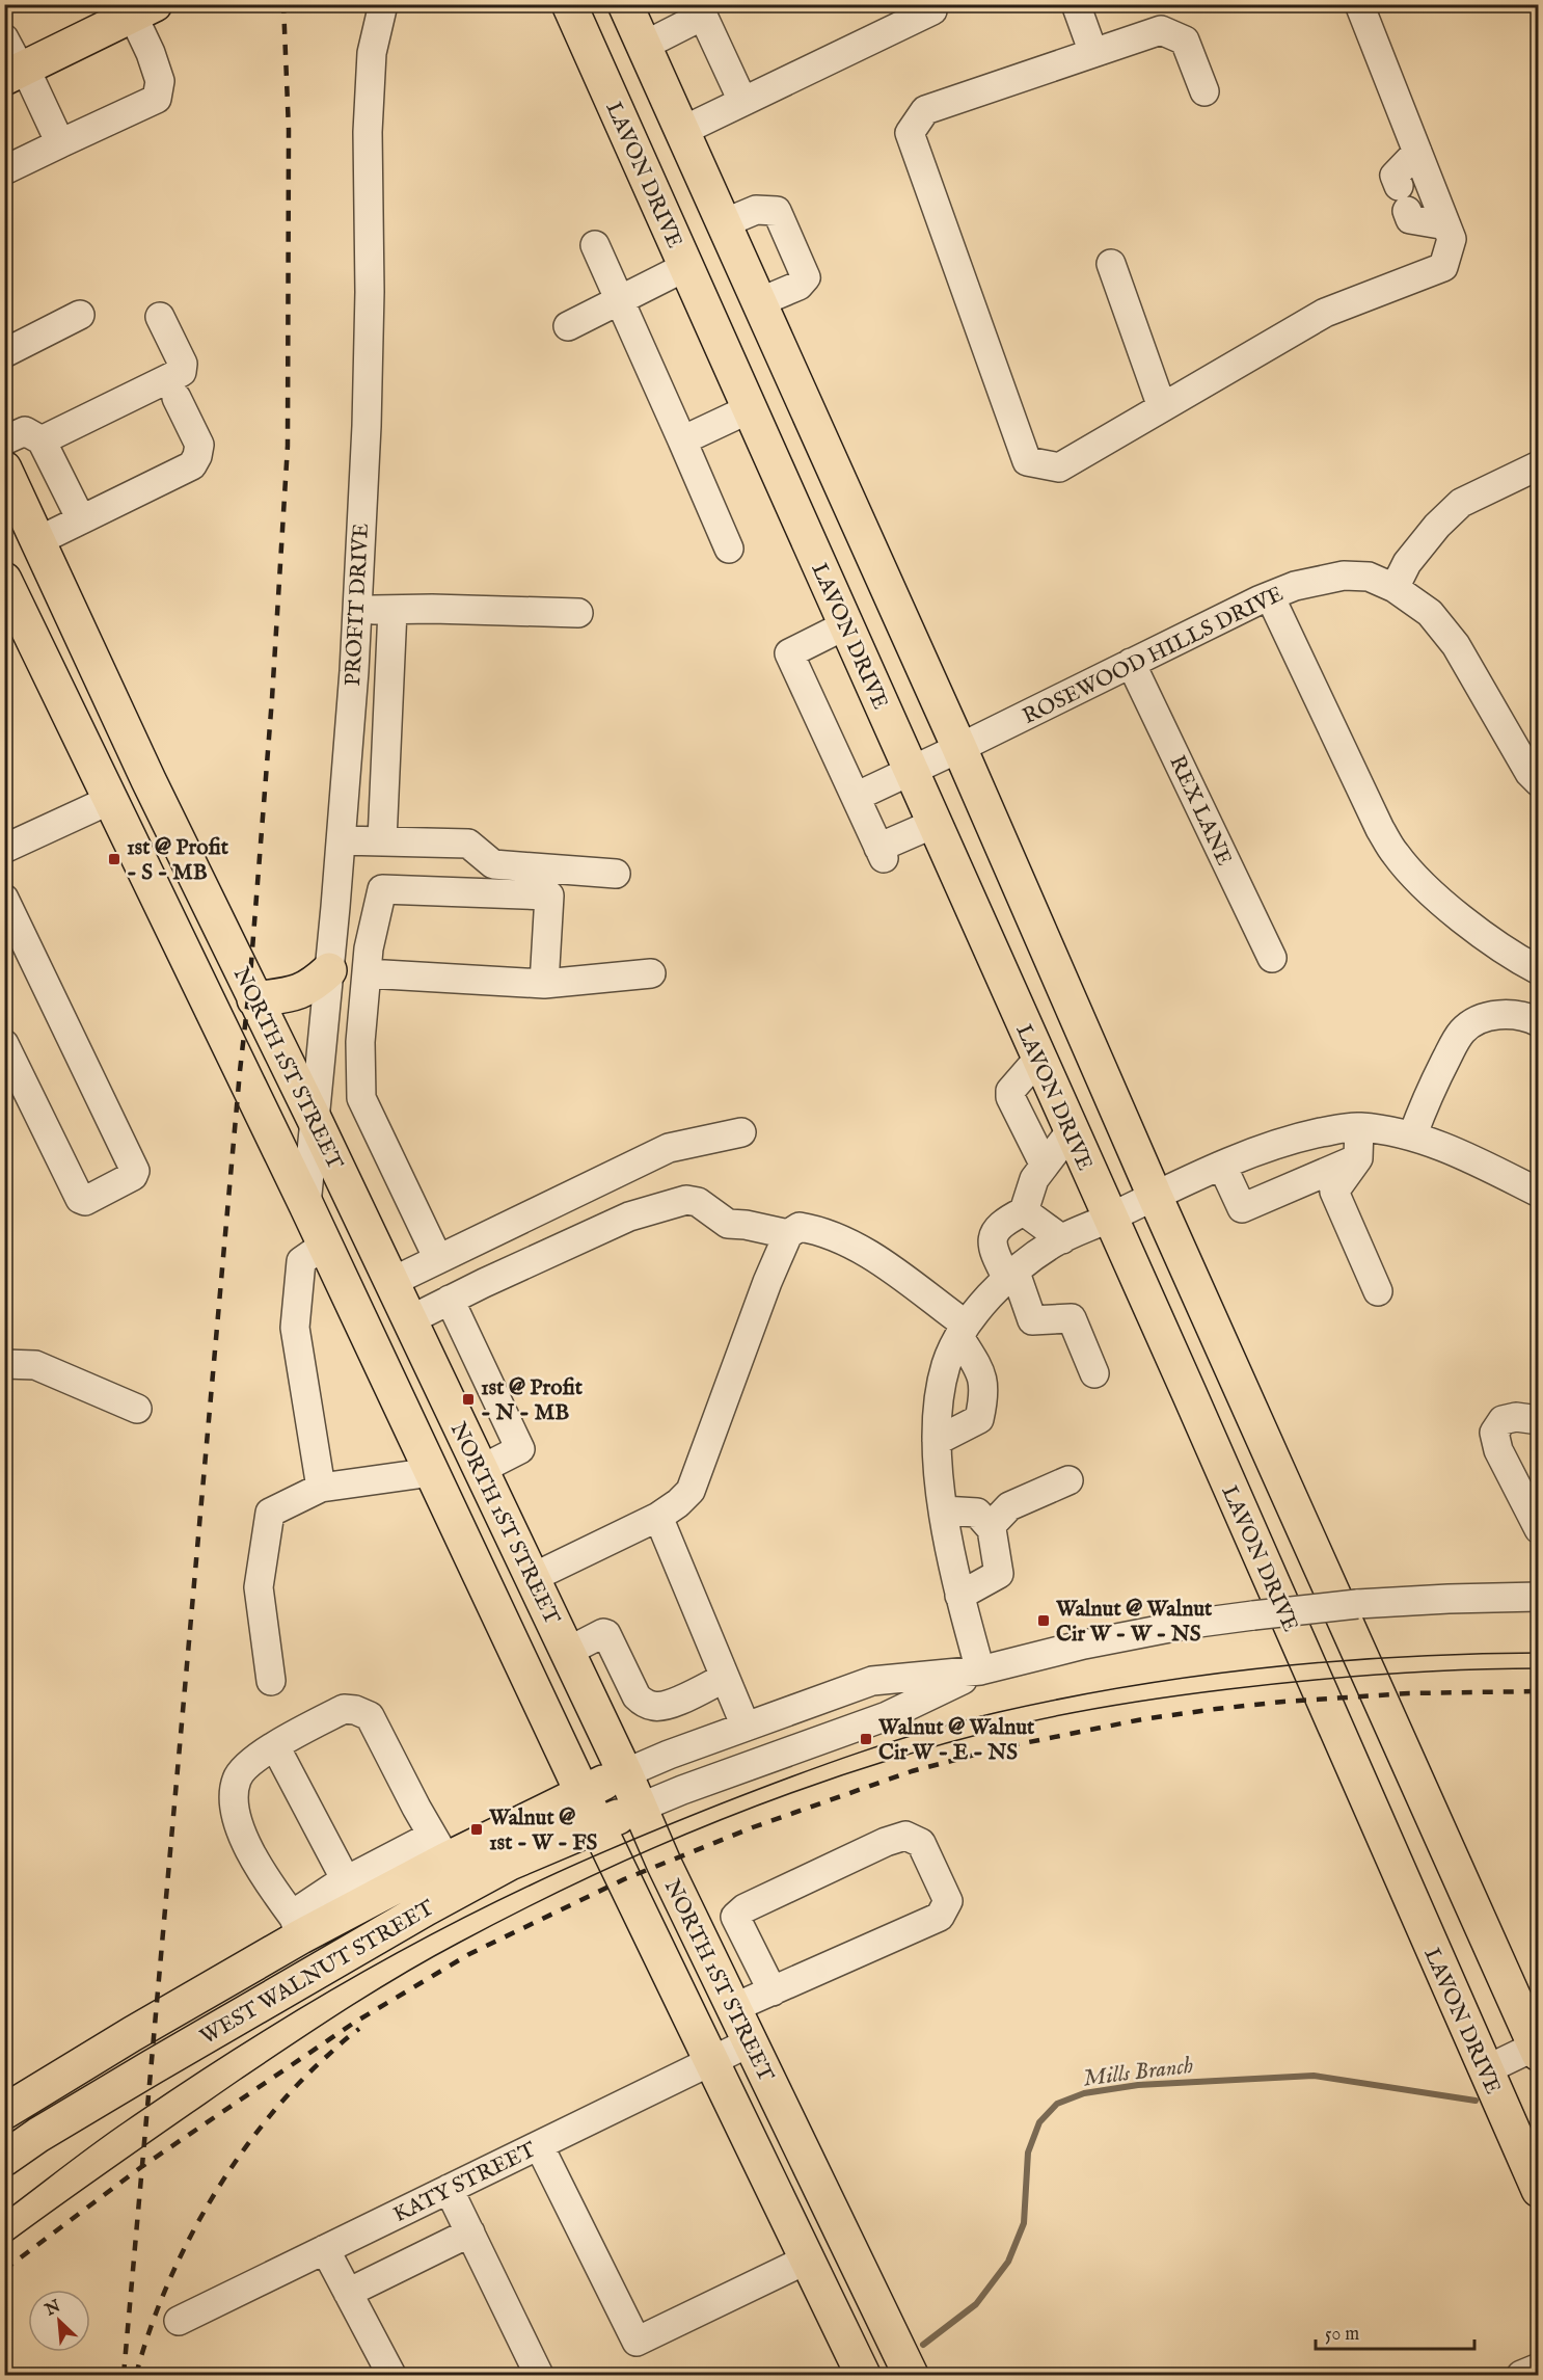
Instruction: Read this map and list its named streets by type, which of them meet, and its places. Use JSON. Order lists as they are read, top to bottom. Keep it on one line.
{"streets":{"main road":["LAVON DRIVE","NORTH 1ST STREET","WEST WALNUT STREET"],"street":["PROFIT DRIVE","ROSEWOOD HILLS DRIVE","REX LANE","KATY STREET"]},"crossings":[["LAVON DRIVE","ROSEWOOD HILLS DRIVE"],["PROFIT DRIVE","NORTH 1ST STREET"],["ROSEWOOD HILLS DRIVE","REX LANE"],["NORTH 1ST STREET","WEST WALNUT STREET"],["NORTH 1ST STREET","KATY STREET"]],"water":["Mills Branch"],"places":{"transit":["1st @ Profit - S - MB","1st @ Profit - N - MB","Walnut @ Walnut Cir W - W - NS","Walnut @ Walnut Cir W - E - NS","Walnut @ 1st - W - FS"]},"scale_bar":"50 m","north":"top left"}
